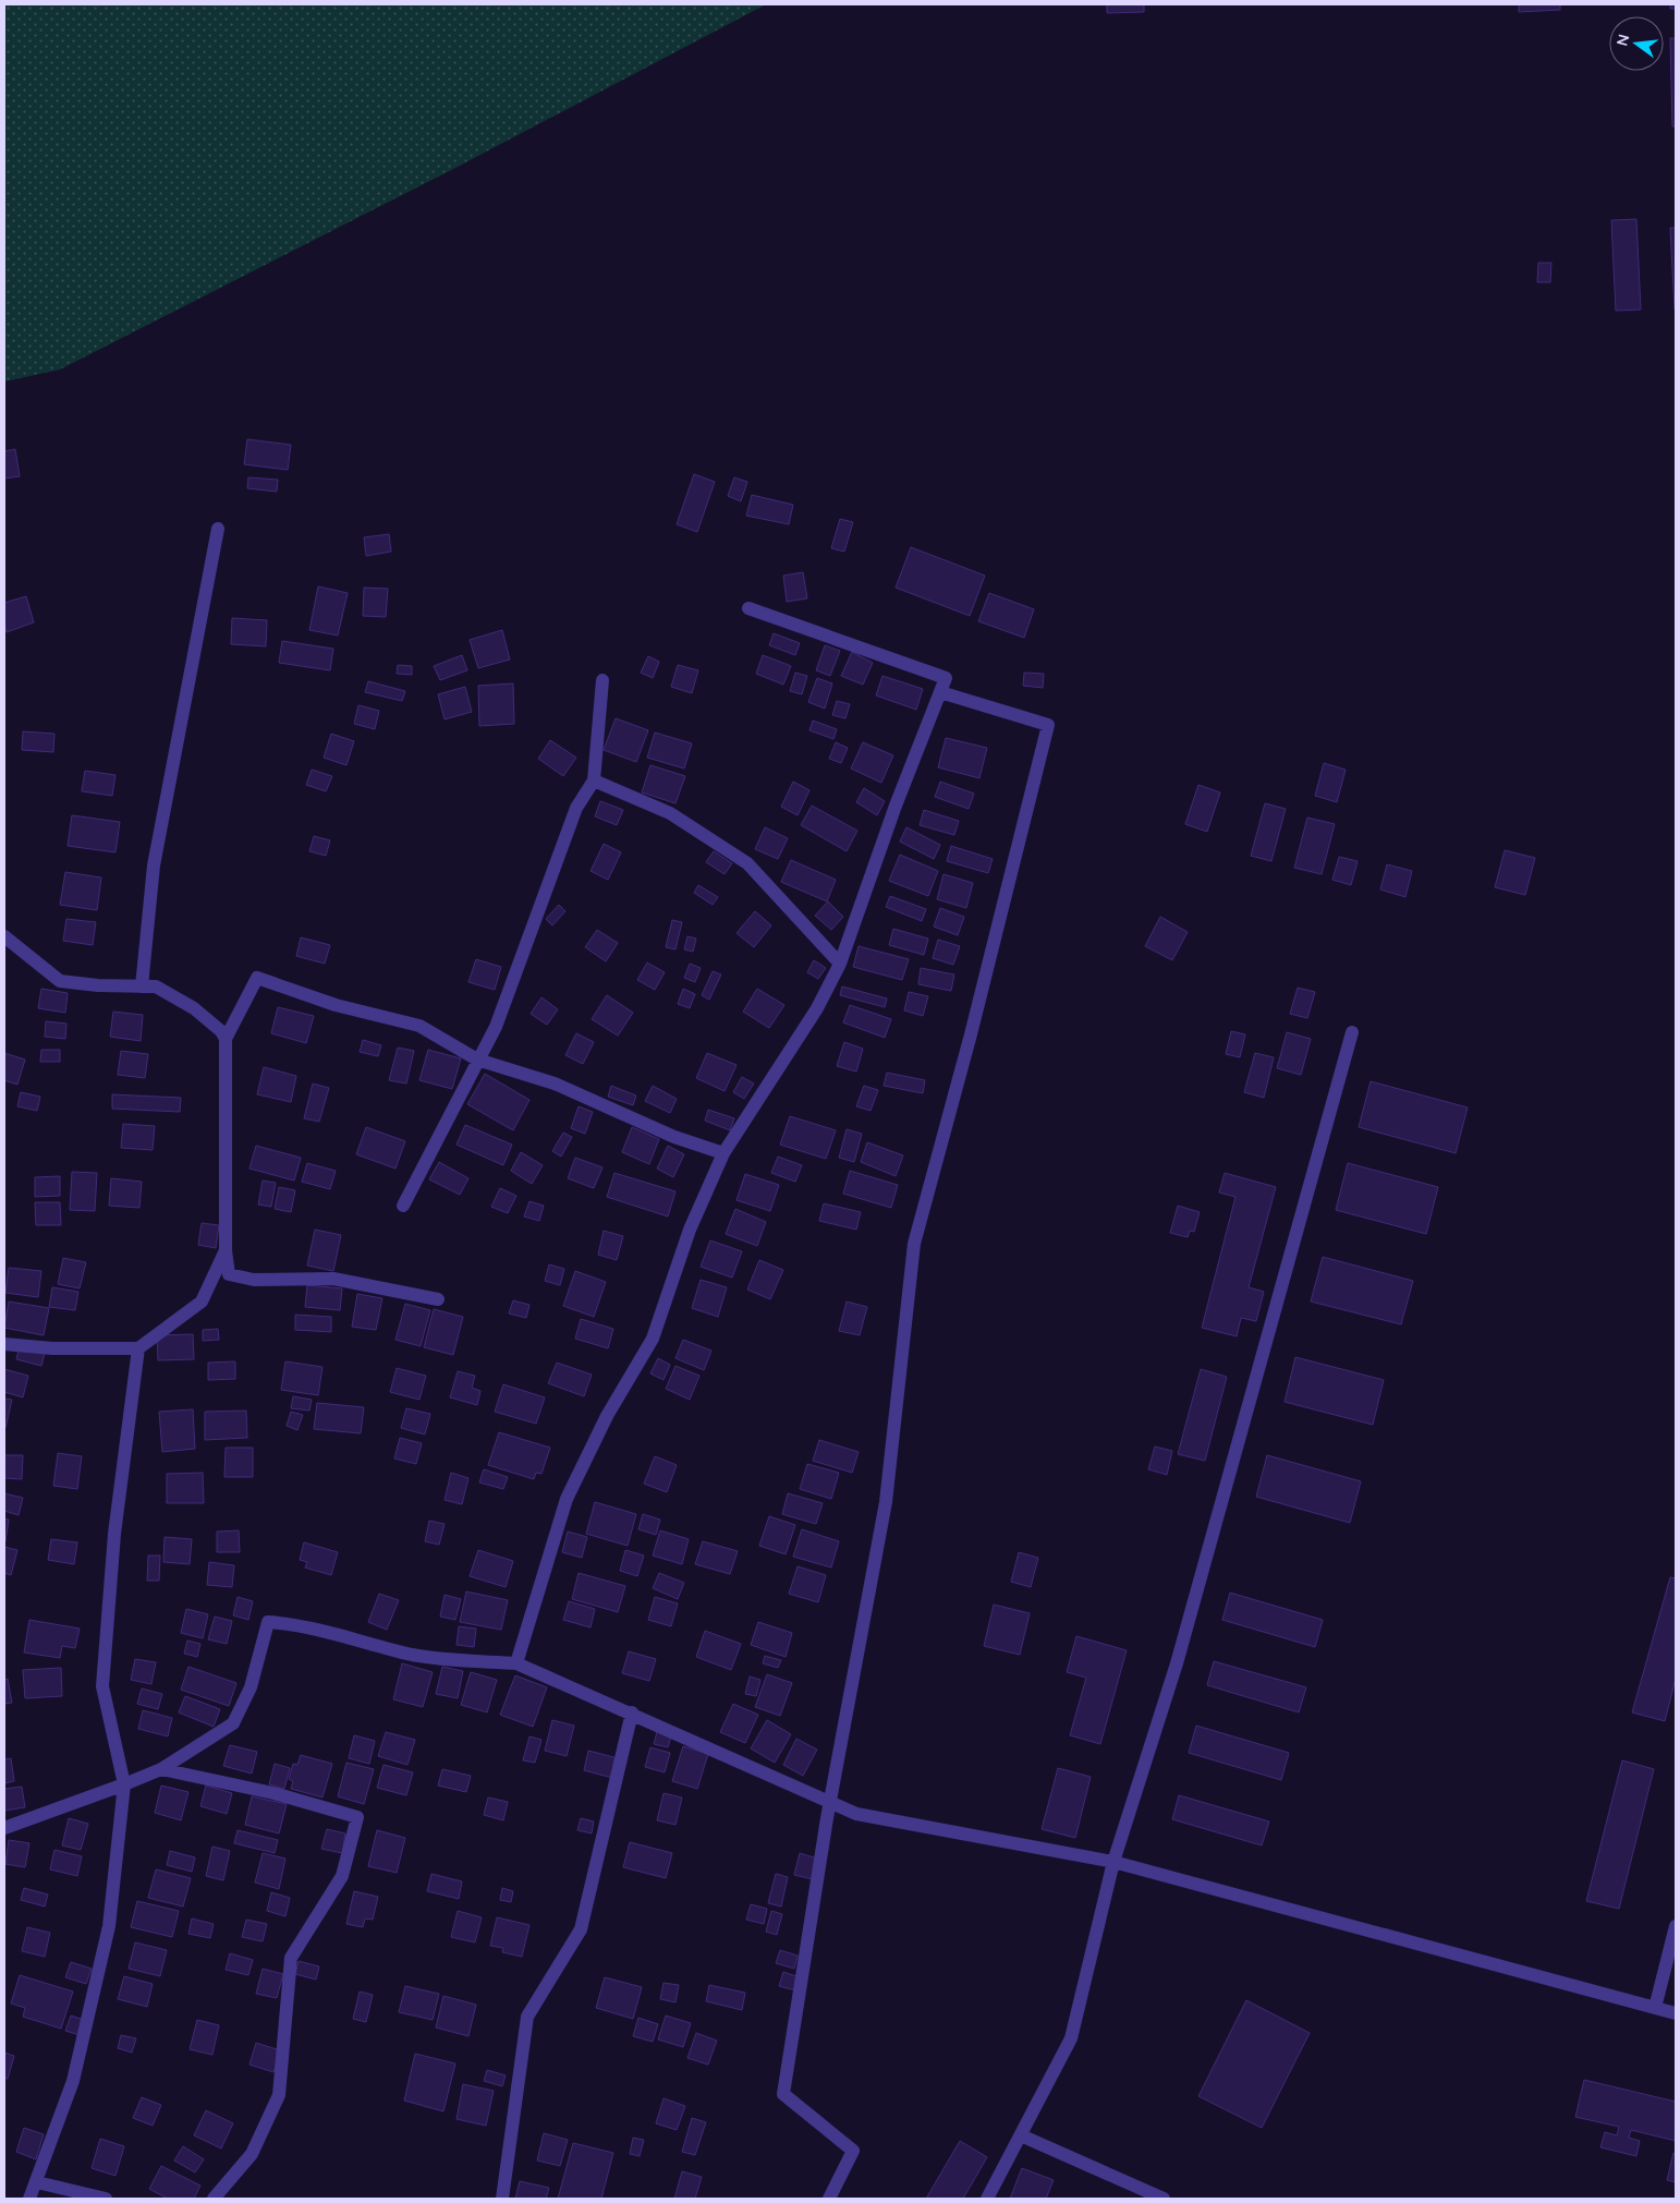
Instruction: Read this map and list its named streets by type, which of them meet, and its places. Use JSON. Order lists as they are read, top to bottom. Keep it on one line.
{"north":"left"}
